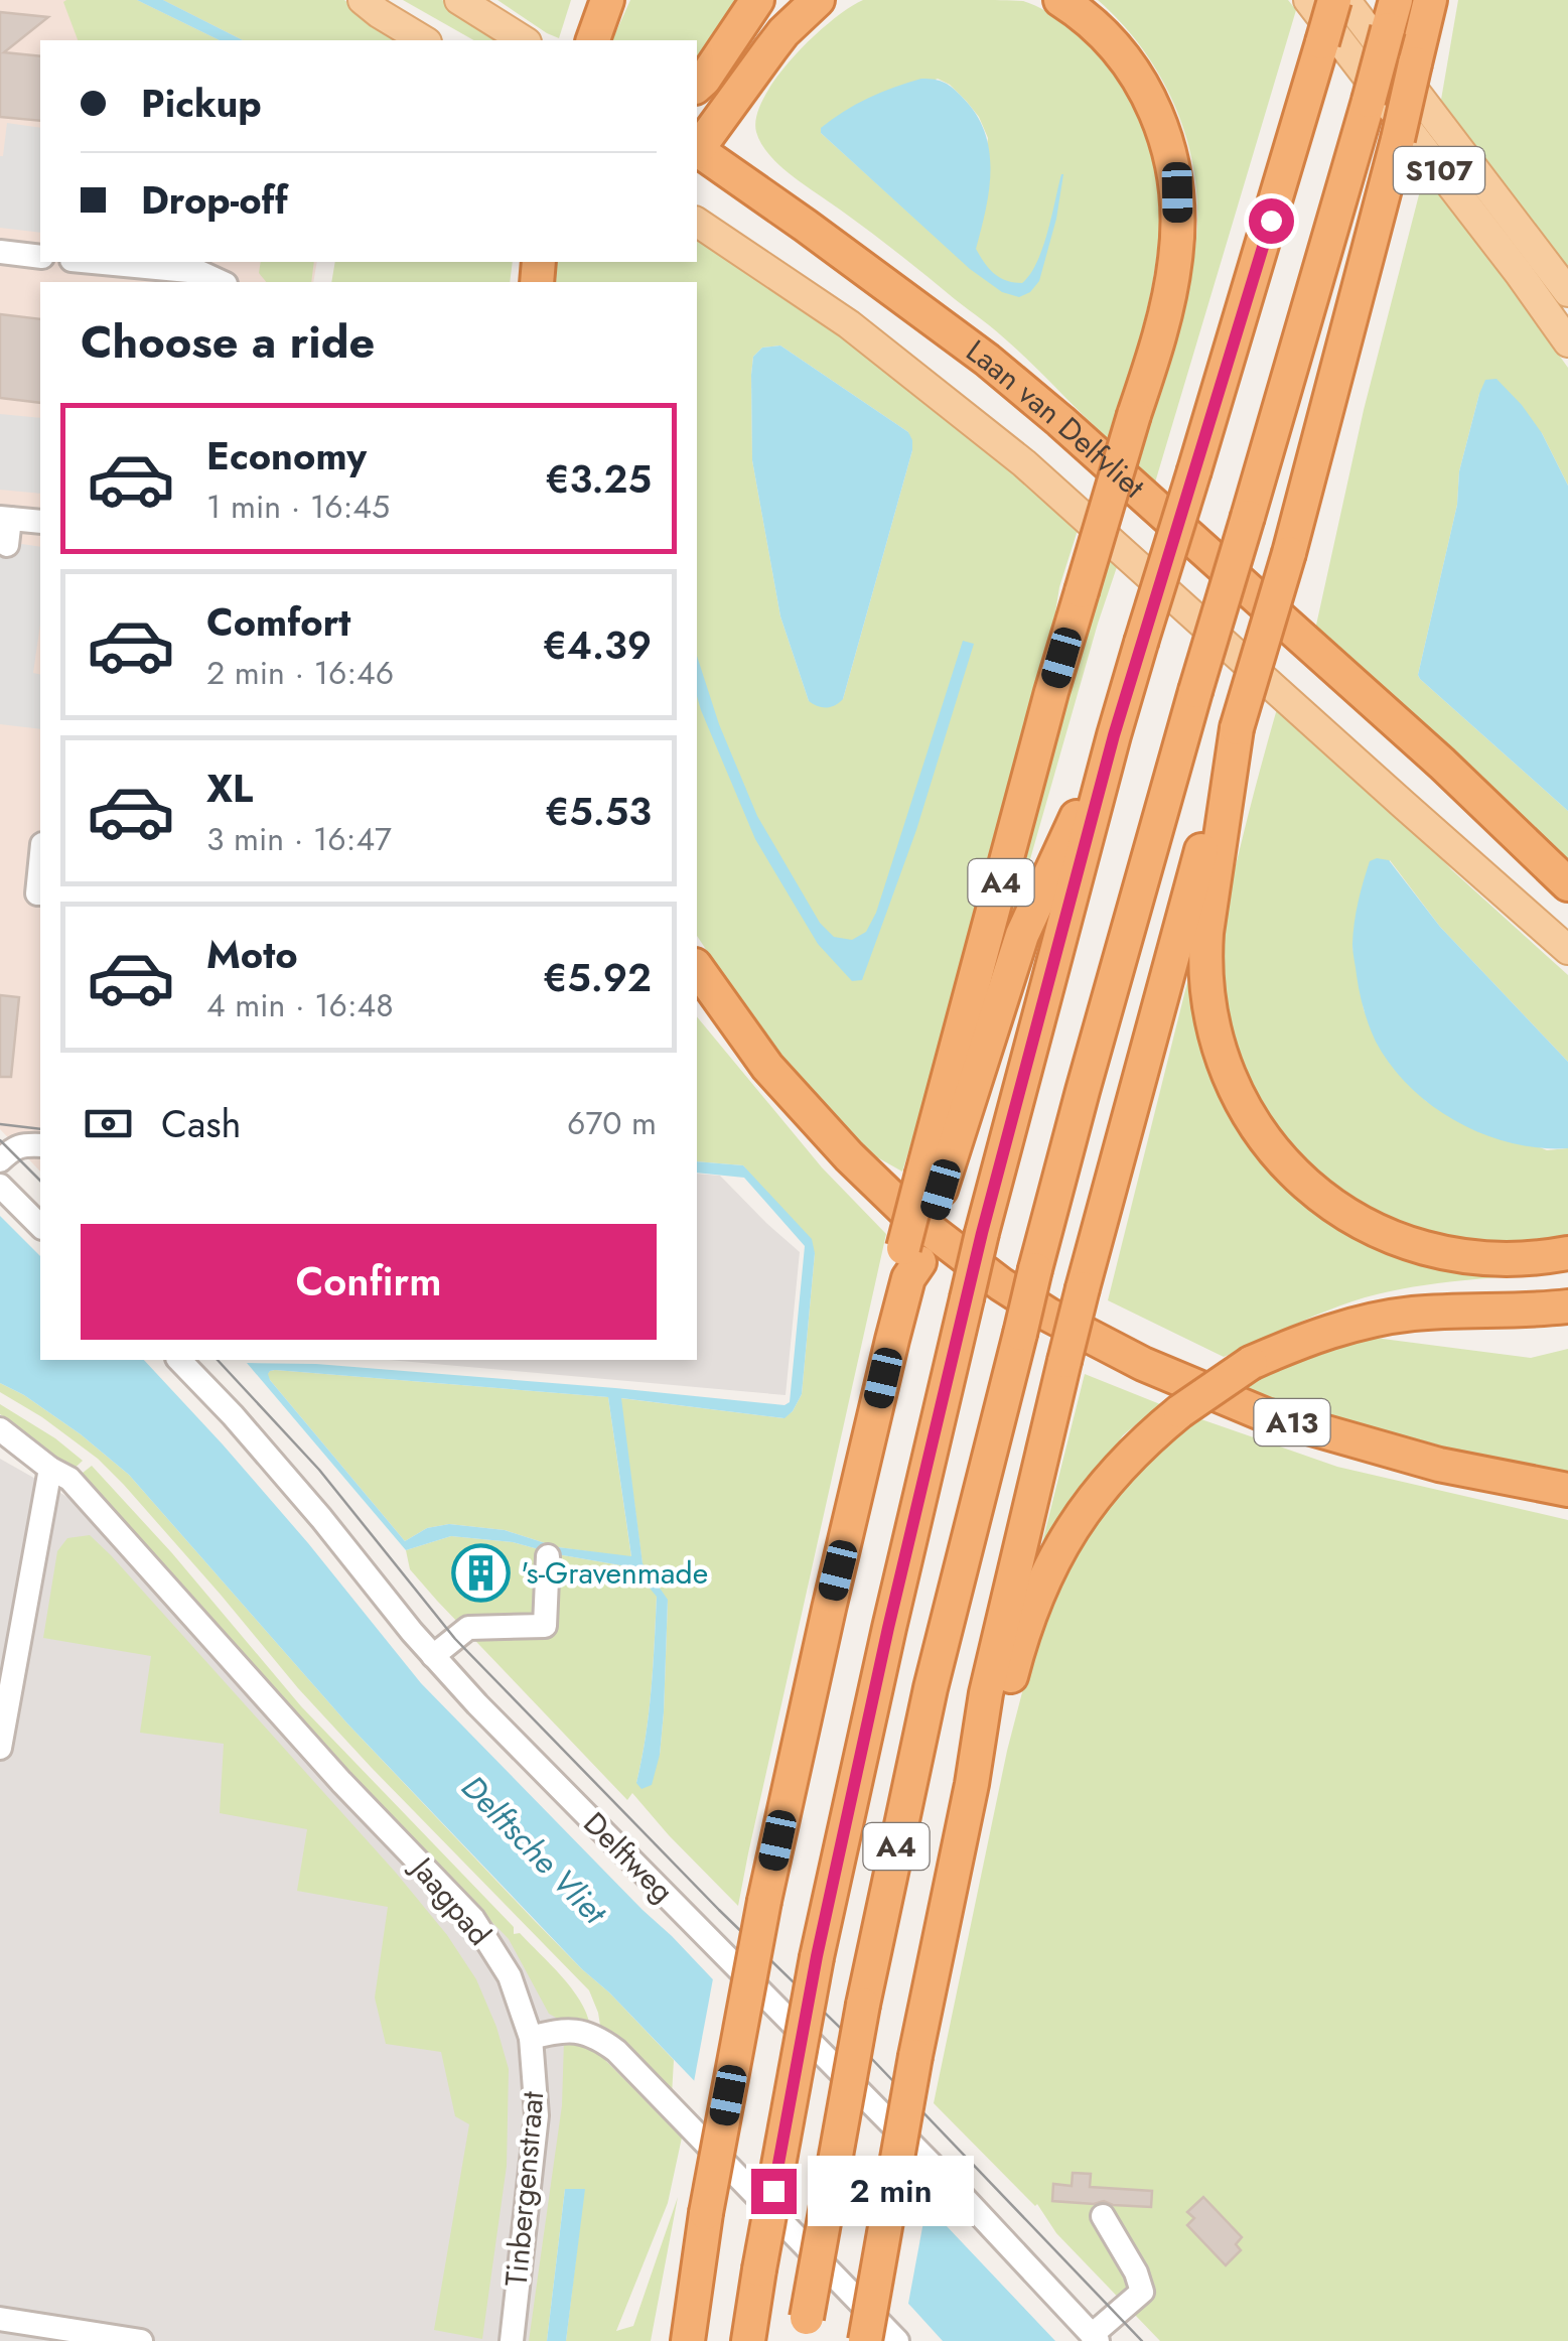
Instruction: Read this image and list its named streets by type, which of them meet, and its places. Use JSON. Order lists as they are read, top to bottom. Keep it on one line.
{"streets":{"highway":["Laan van Delfvliet","A4","A13"],"main road":["S107"],"street":["Delftweg","Jaagpad","Tinbergenstraat"]},"crossings":[["Jaagpad","Tinbergenstraat"]],"water":["Delftsche Vliet"],"places":{"building":["'s-Gravenmade"]},"page":{"banner":["Pickup","Drop-off"],"heading":"Choose a ride","list":[{"name":"Economy","note":"1 min · 16:45","value":"€3.25"},{"name":"Comfort","note":"2 min · 16:46","value":"€4.39"},{"name":"XL","note":"3 min · 16:47","value":"€5.53"},{"name":"Moto","note":"4 min · 16:48","value":"€5.92"}],"pay":["Cash","670 m"],"buttons":"Confirm","bubble":"2 min"}}
